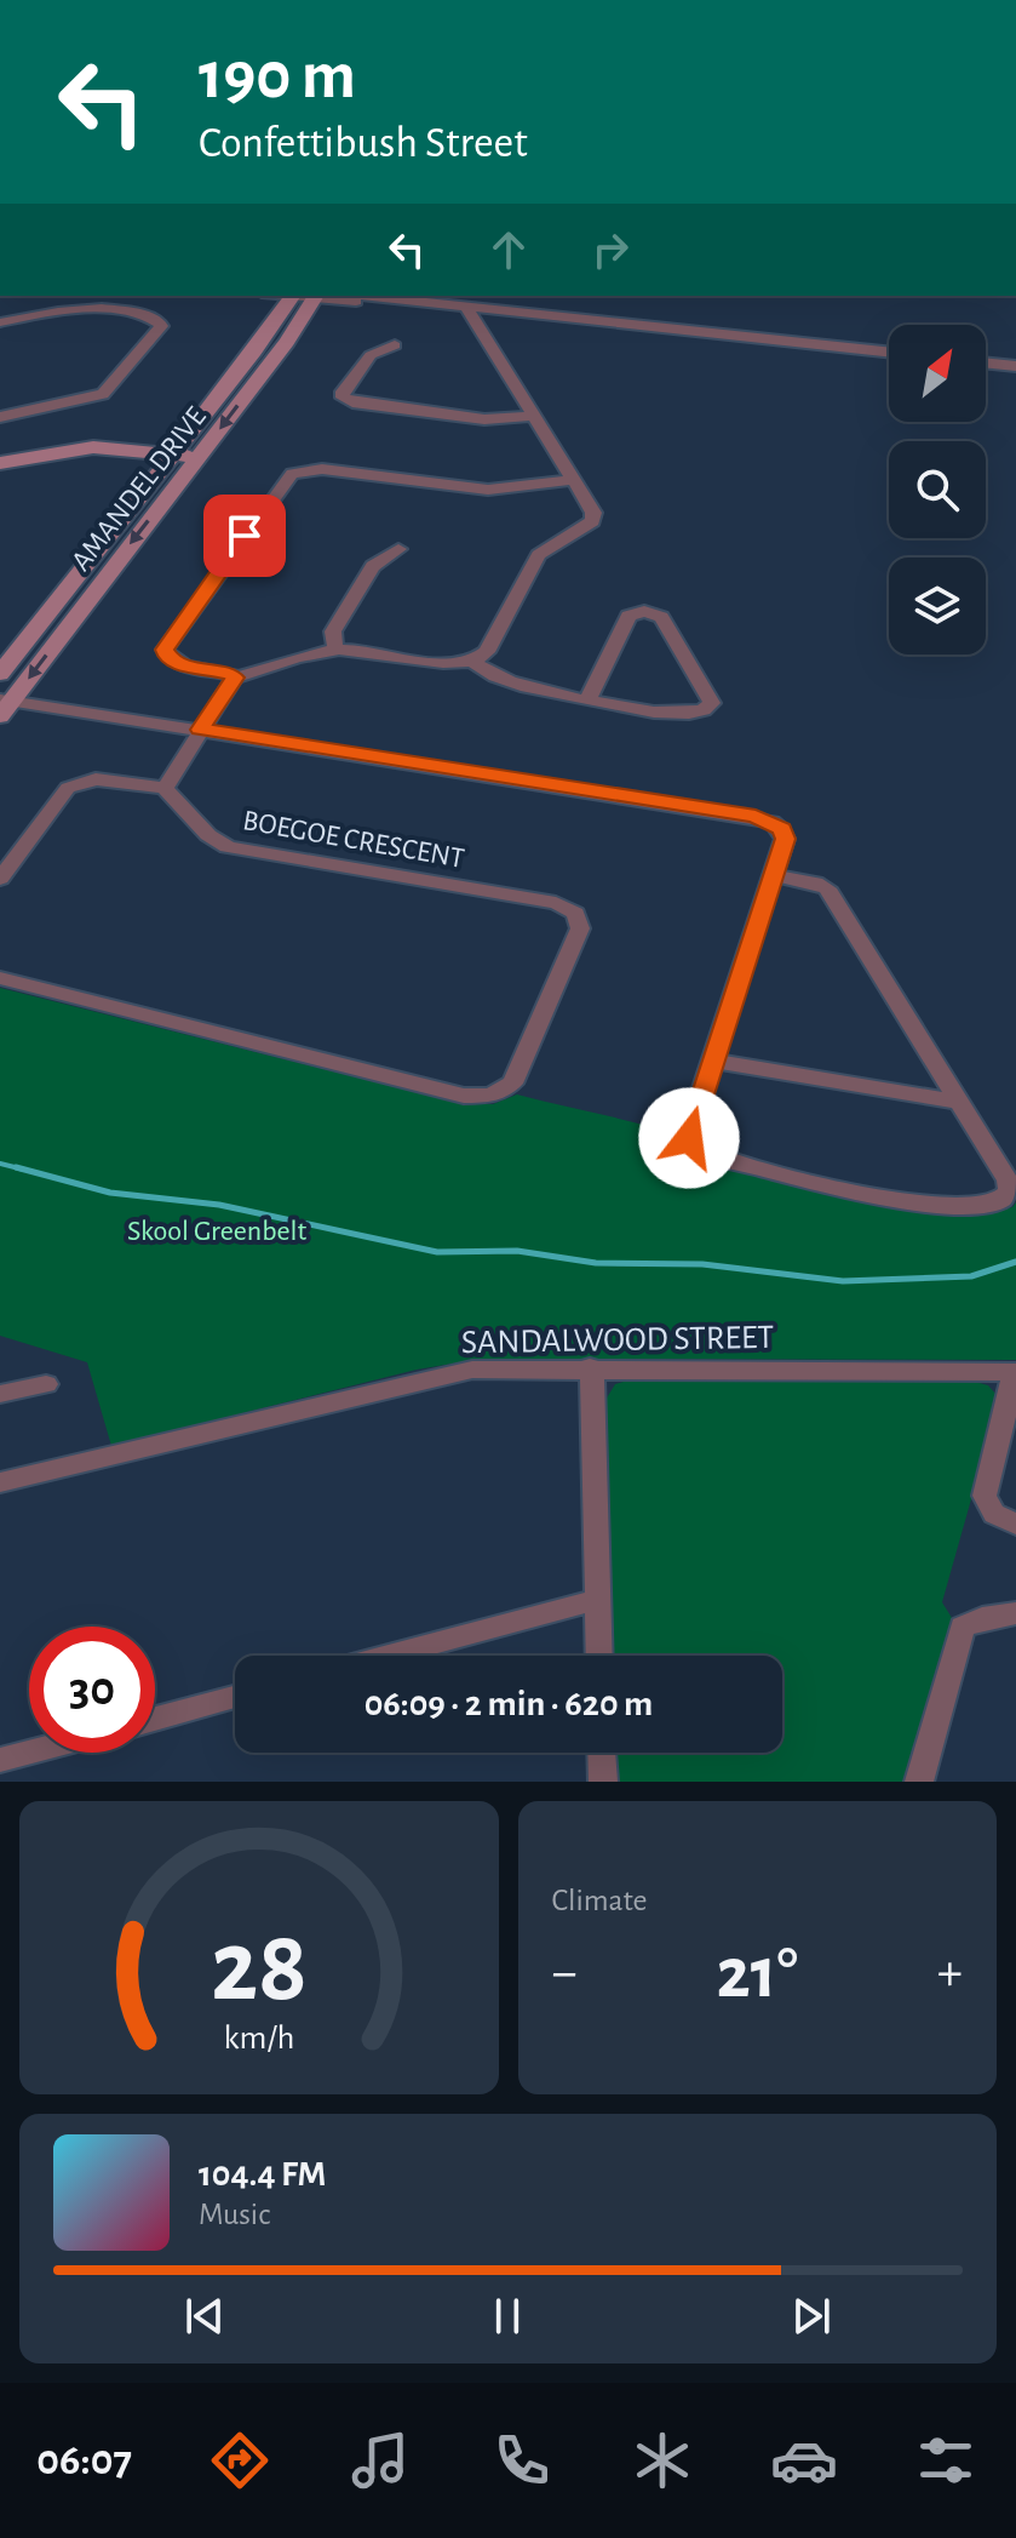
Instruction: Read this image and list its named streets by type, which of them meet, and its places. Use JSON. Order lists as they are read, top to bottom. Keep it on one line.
{"streets":{"street":["AMANDEL DRIVE","BOEGOE CRESCENT","SANDALWOOD STREET"]},"parks":["Skool Greenbelt"],"north":"top right","page":{"turn":["190 m","Confettibush Street"],"limit":"30","trip":"06:09 · 2 min · 620 m","tile":"Climate","heat":["−","21°","+"],"song":["104.4 FM","Music"],"tabs":"06:07","gauge":["28","km/h"]}}
